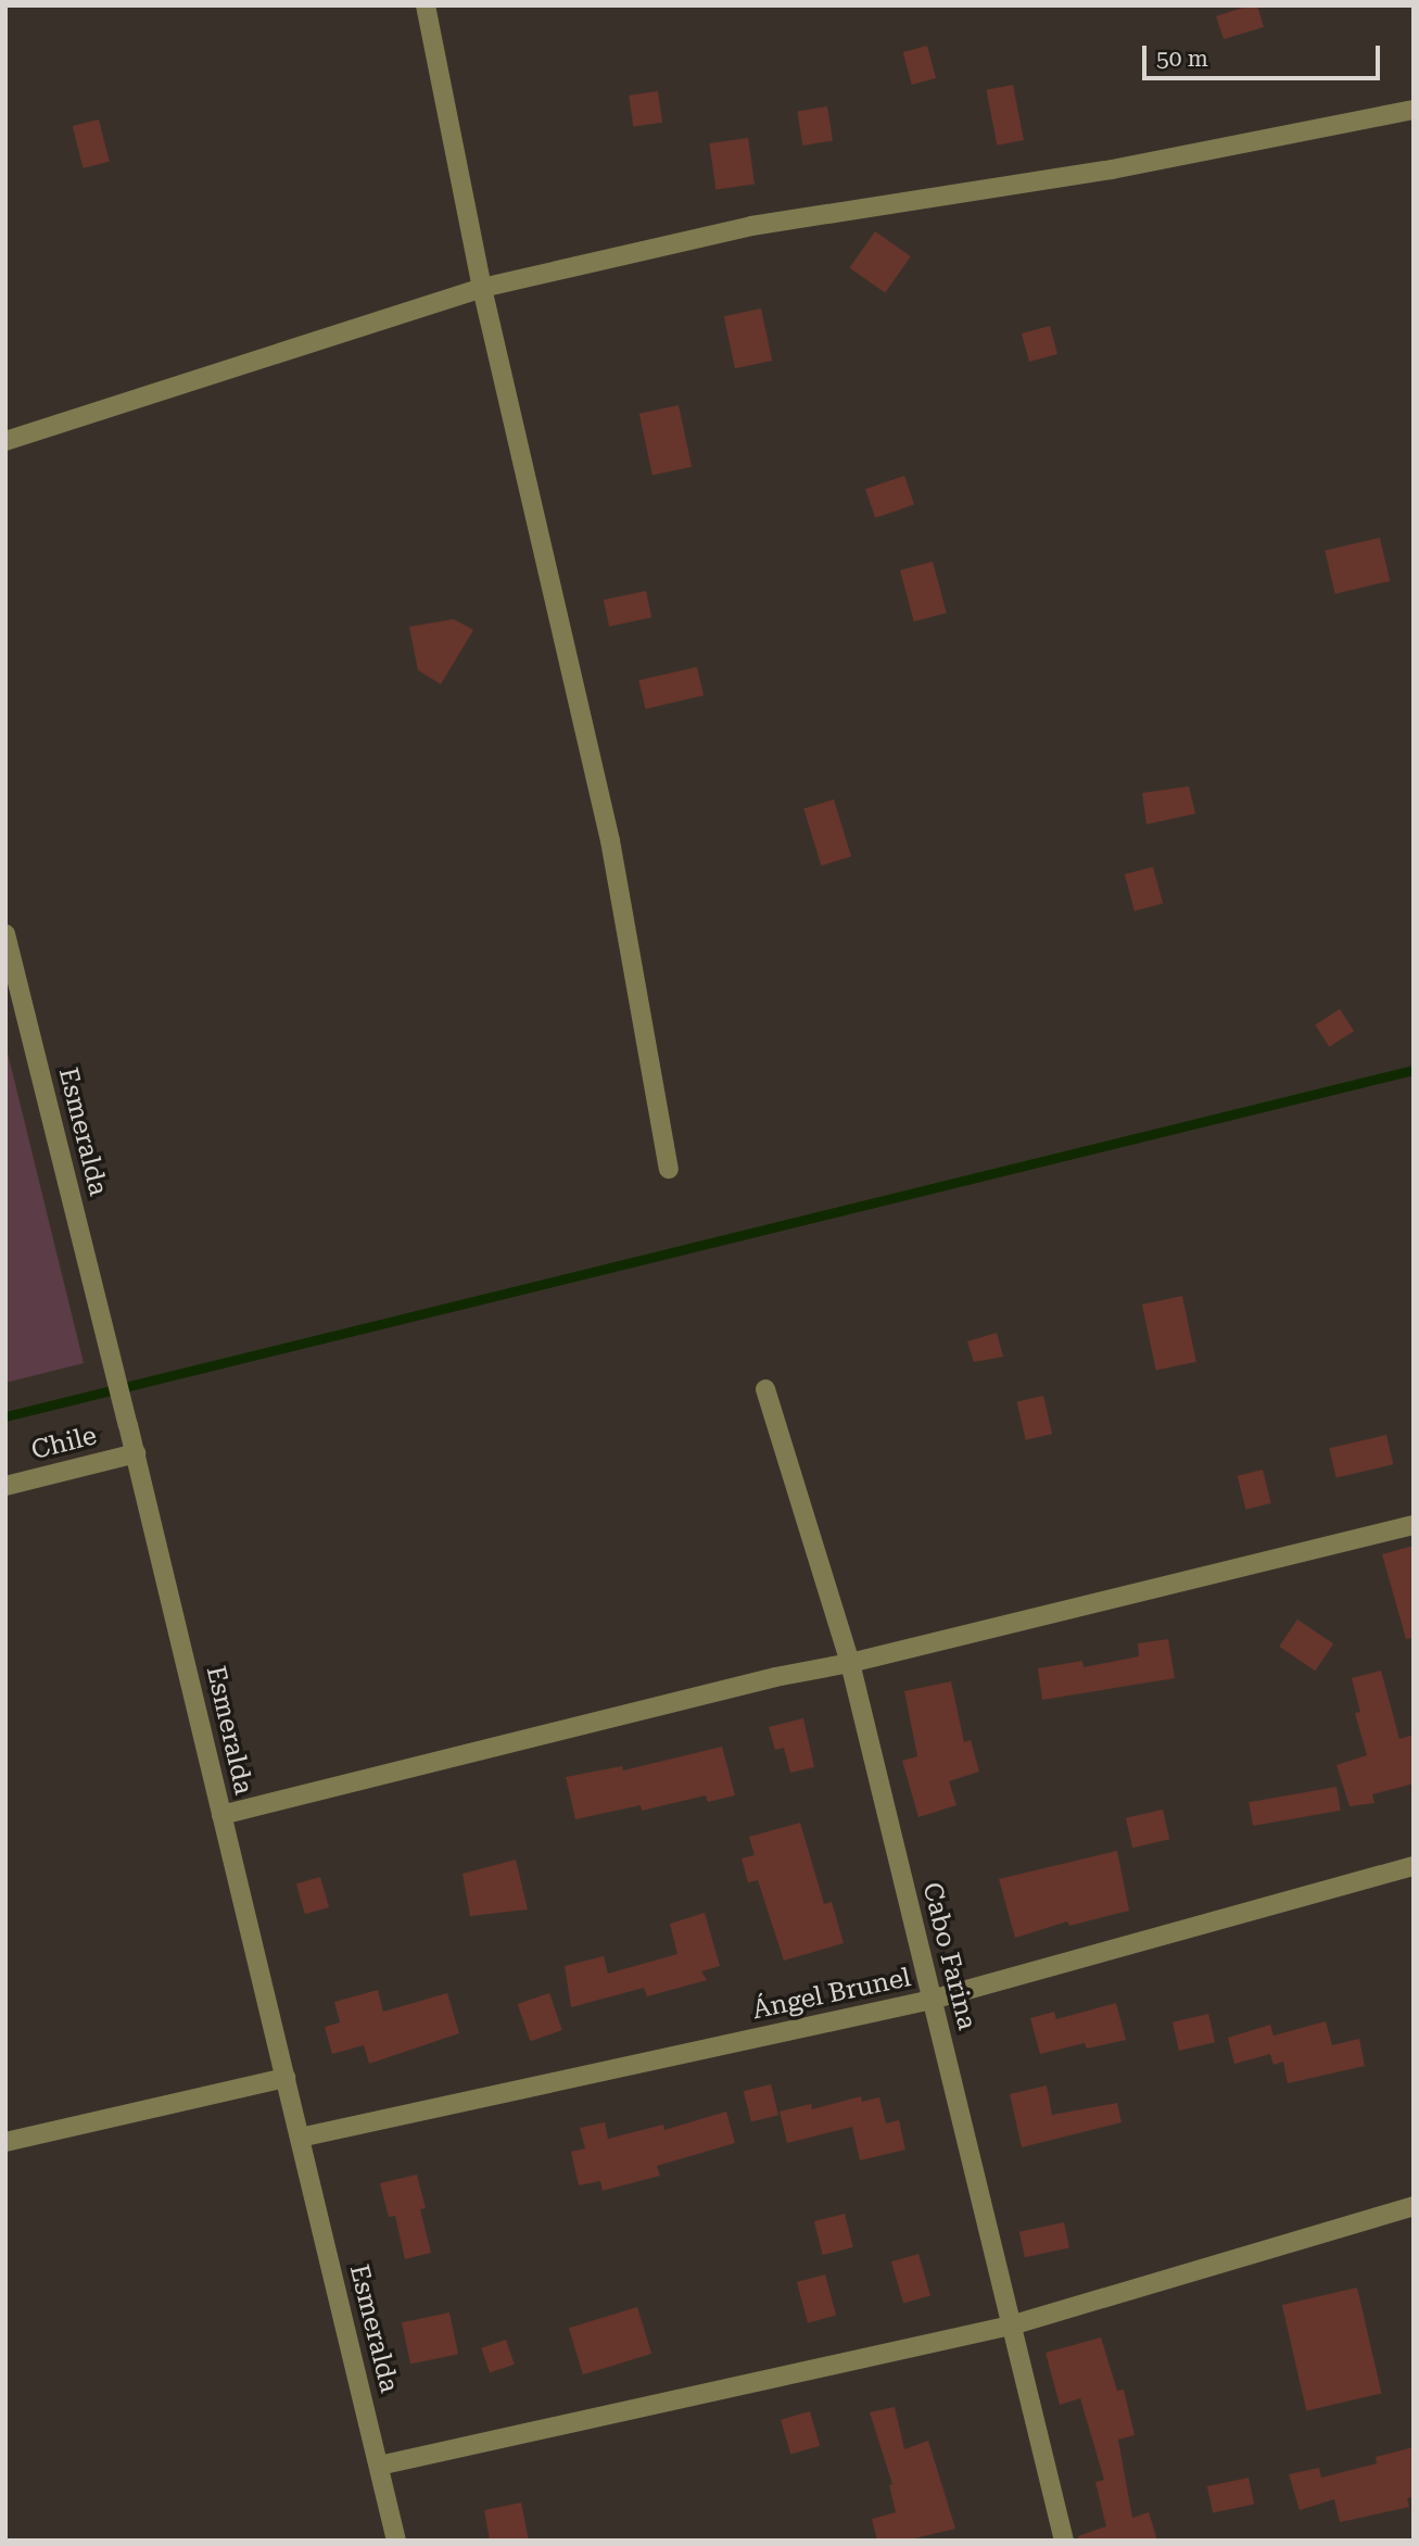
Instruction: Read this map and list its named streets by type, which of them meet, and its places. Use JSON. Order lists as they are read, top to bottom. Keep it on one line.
{"streets":{"street":["Esmeralda","Chile","Cabo Farina","Ángel Brunel"]},"crossings":[["Esmeralda","Chile"],["Esmeralda","Ángel Brunel"],["Cabo Farina","Ángel Brunel"]],"scale_bar":"50 m"}
